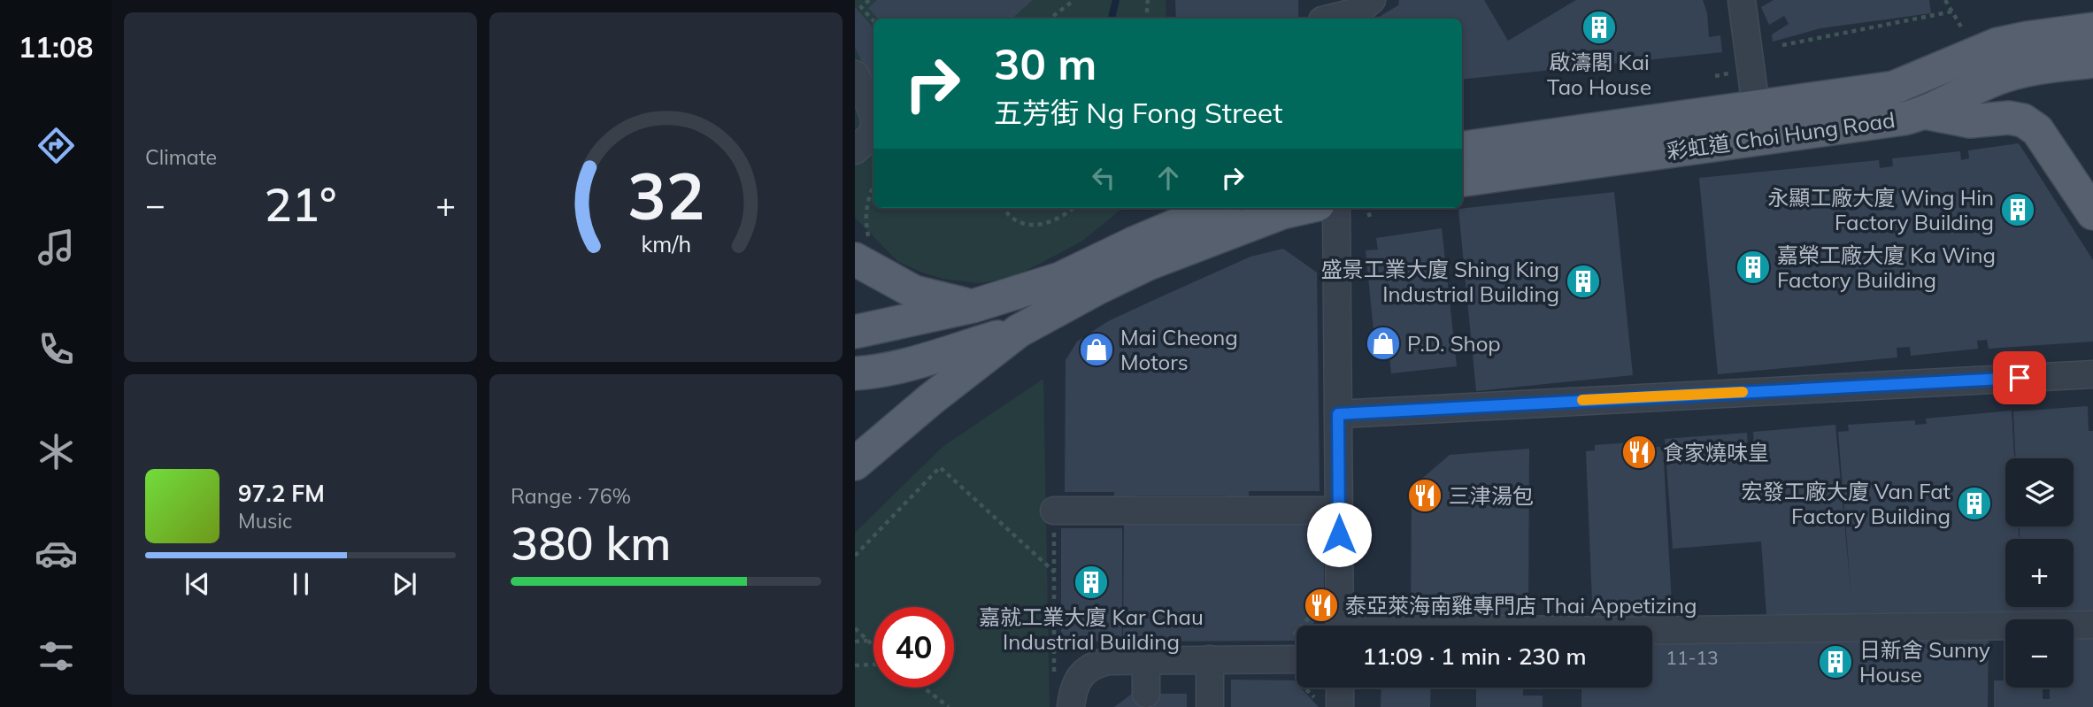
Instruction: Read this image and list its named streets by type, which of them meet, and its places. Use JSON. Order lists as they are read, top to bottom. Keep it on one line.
{"streets":{"main road":["彩虹道 Choi Hung Road"]},"places":{"building":["啟濤閣 Kai Tao House","永顯工廠大廈 Wing Hin Factory Building","嘉榮工廠大廈 Ka Wing Factory Building","盛景工業大廈 Shing King Industrial Building","宏發工廠大廈 Van Fat Factory Building","嘉就工業大廈 Kar Chau Industrial Building","日新舍 Sunny House"],"shop":["P.D. Shop","Mai Cheong Motors"],"restaurant":["食家燒味皇","三津湯包","泰亞萊海南雞專門店 Thai Appetizing"]},"house_numbers":["11-13"],"page":{"tabs":"11:08","tile":["Climate",["Range · 76%","380 km"]],"turn":["30 m","五芳街 Ng Fong Street"],"heat":["−","21°","+"],"map_buttons":["+","−"],"song":["97.2 FM","Music"],"limit":"40","trip":"11:09 · 1 min · 230 m","gauge":["32","km/h"]}}
